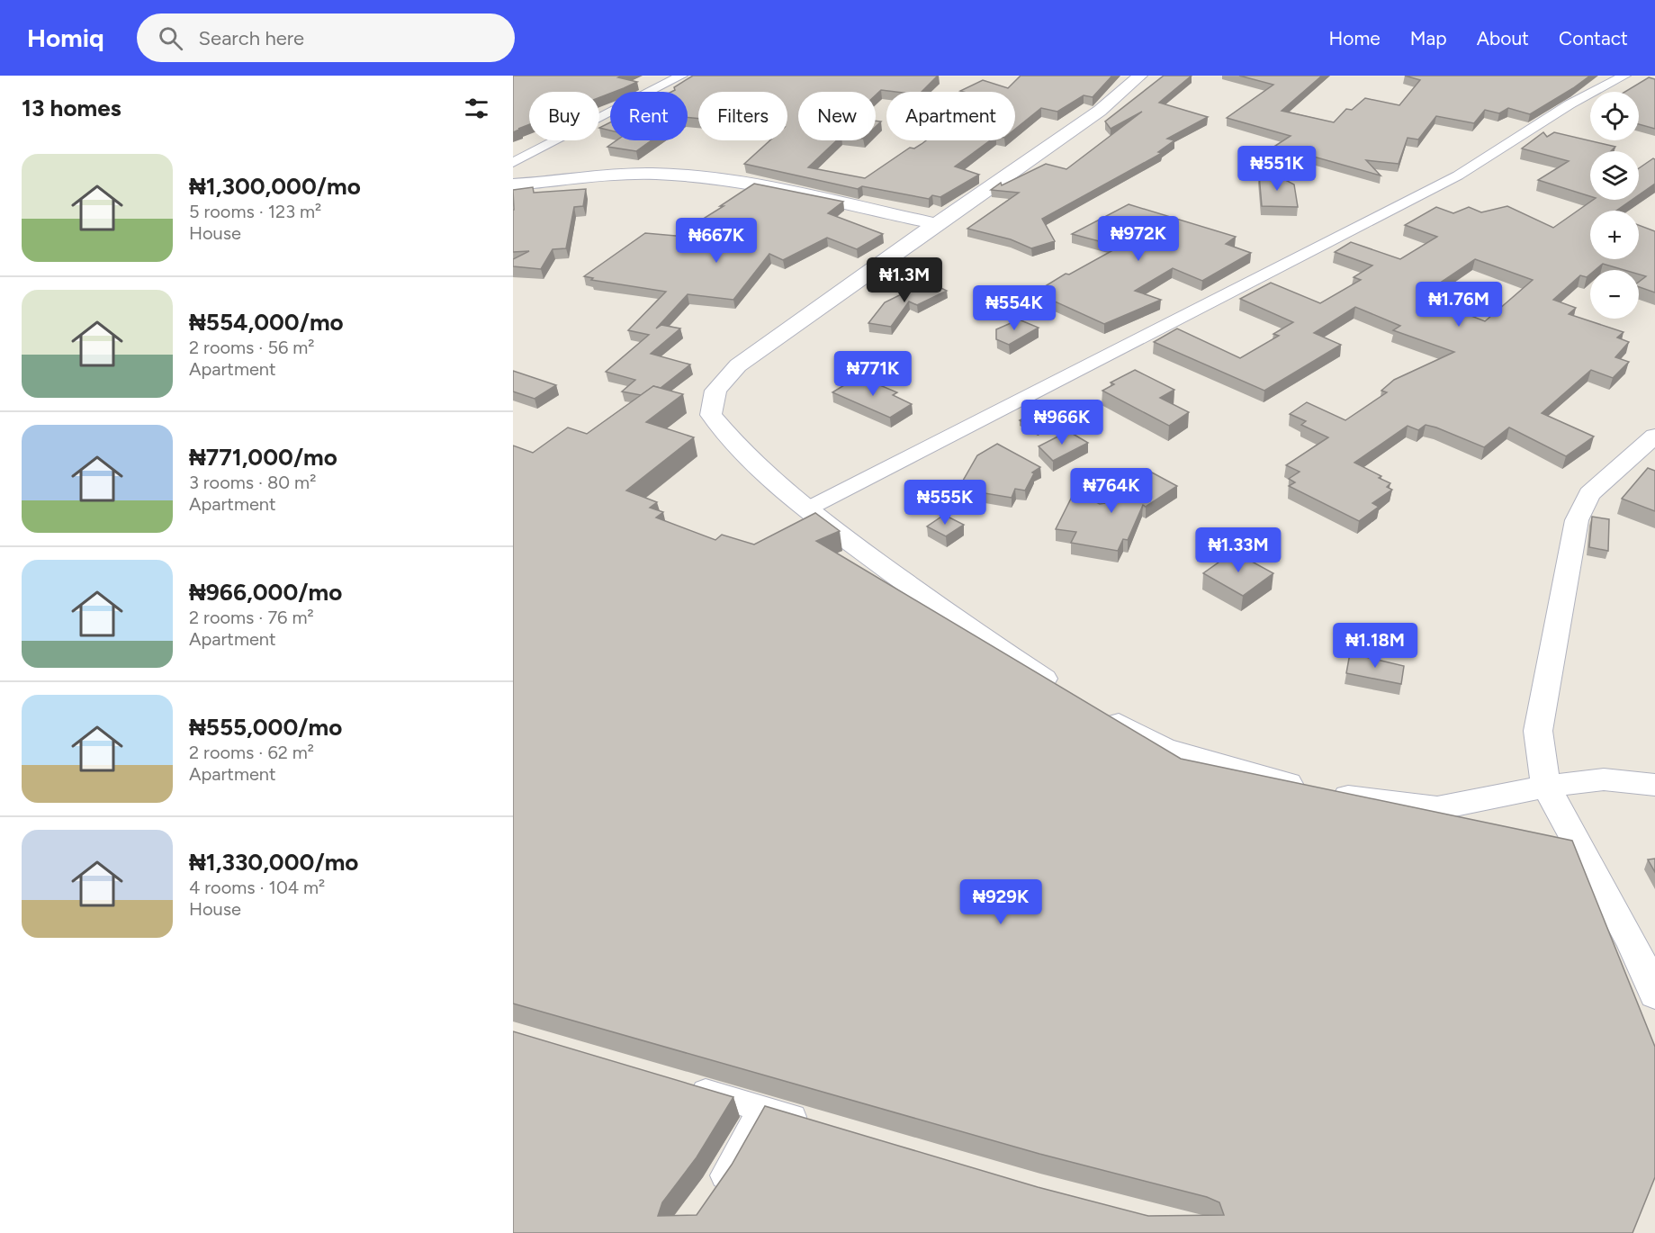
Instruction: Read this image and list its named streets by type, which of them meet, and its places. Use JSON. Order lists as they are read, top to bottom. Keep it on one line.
{"page":{"header":"Homiq","search":"Search here","nav":["Home","Map","About","Contact"],"heading":"13 homes","map_buttons":["+","−"],"chip":["Buy","Rent","Filters","New","Apartment"],"list":[{"name":"₦1,300,000/mo","note":"5 rooms · 123 m² · House"},{"name":"₦554,000/mo","note":"2 rooms · 56 m² · Apartment"},{"name":"₦771,000/mo","note":"3 rooms · 80 m² · Apartment"},{"name":"₦966,000/mo","note":"2 rooms · 76 m² · Apartment"},{"name":"₦555,000/mo","note":"2 rooms · 62 m² · Apartment"},{"name":"₦1,330,000/mo","note":"4 rooms · 104 m² · House"}],"price":["₦551K","₦972K","₦667K","₦1.3M","₦1.76M","₦554K","₦771K","₦966K","₦764K","₦555K","₦1.33M","₦1.18M","₦929K"]}}
